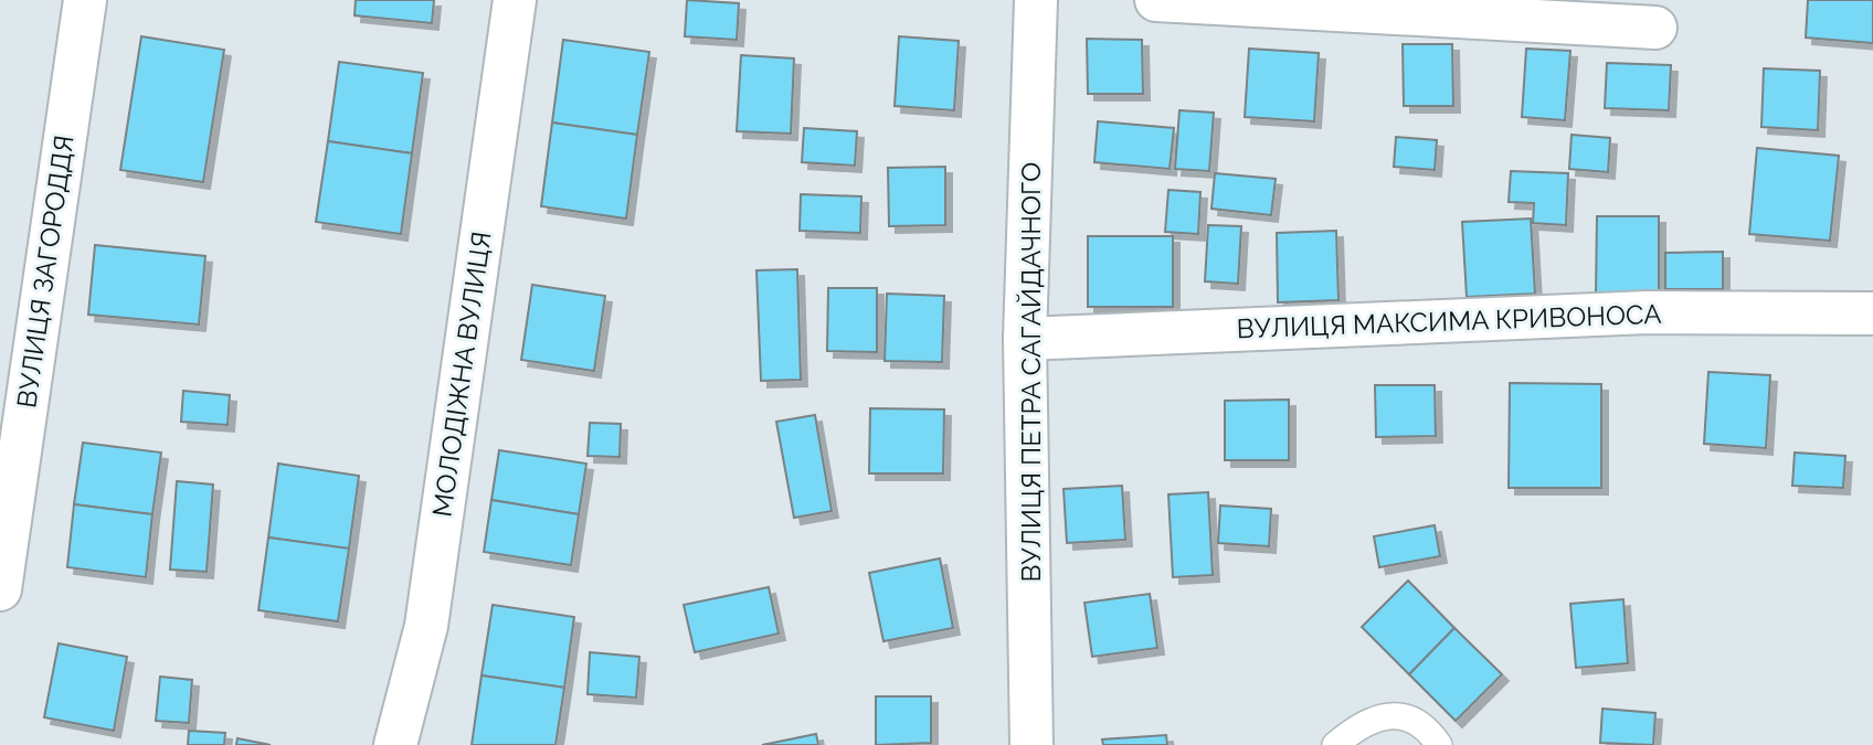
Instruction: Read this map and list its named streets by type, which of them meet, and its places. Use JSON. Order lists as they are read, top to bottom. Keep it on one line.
{"streets":{"street":["ВУЛИЦЯ ЗАГОРОДДЯ","ВУЛИЦЯ МАКСИМА КРИВОНОСА","ВУЛИЦЯ ПЕТРА САГАЙДАЧНОГО","МОЛОДІЖНА ВУЛИЦЯ"]},"crossings":[["ВУЛИЦЯ МАКСИМА КРИВОНОСА","ВУЛИЦЯ ПЕТРА САГАЙДАЧНОГО"]]}
